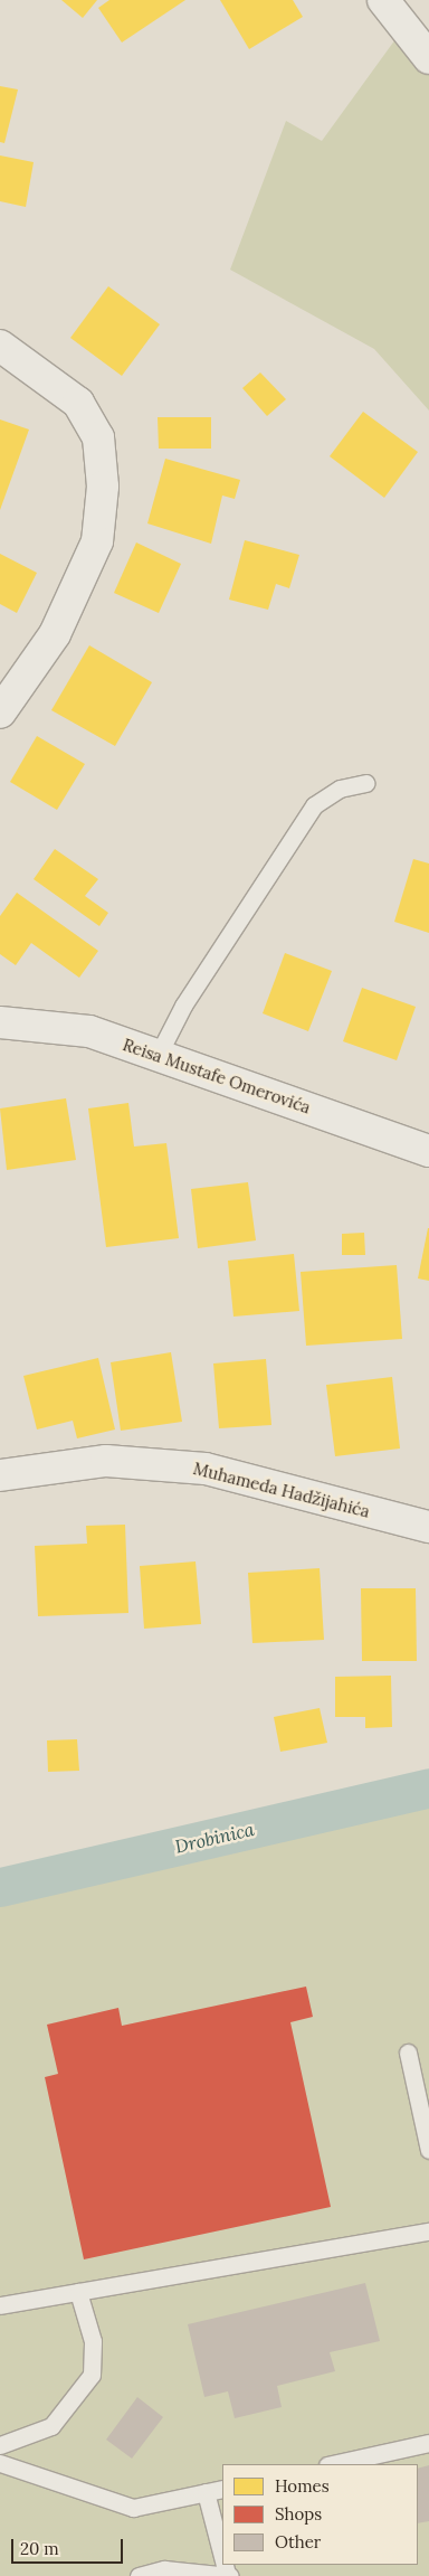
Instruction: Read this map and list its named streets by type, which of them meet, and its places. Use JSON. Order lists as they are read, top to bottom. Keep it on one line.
{"streets":{"street":["Reisa Mustafe Omerovića","Muhameda Hadžijahića"]},"water":["Drobinica"],"legend":["Homes","Shops","Other"],"scale_bar":"20 m"}
